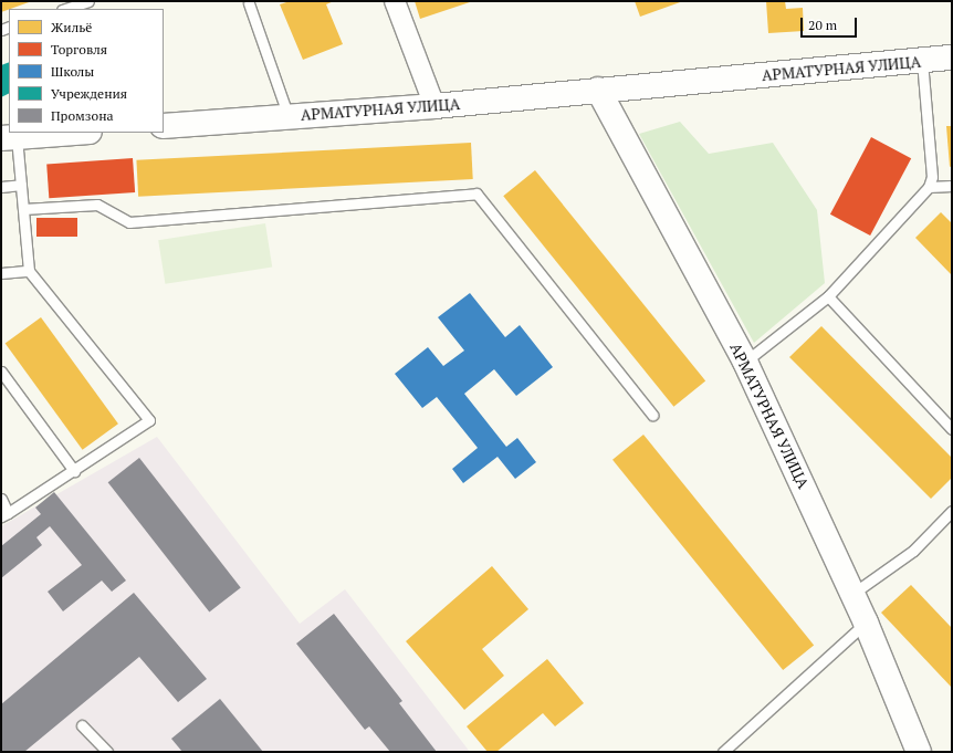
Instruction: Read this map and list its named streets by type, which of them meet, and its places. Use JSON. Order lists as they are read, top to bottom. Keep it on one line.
{"streets":{"street":["АРМАТУРНАЯ УЛИЦА"]},"legend":["Жильё","Торговля","Школы","Учреждения","Промзона"],"scale_bar":"20 m"}
